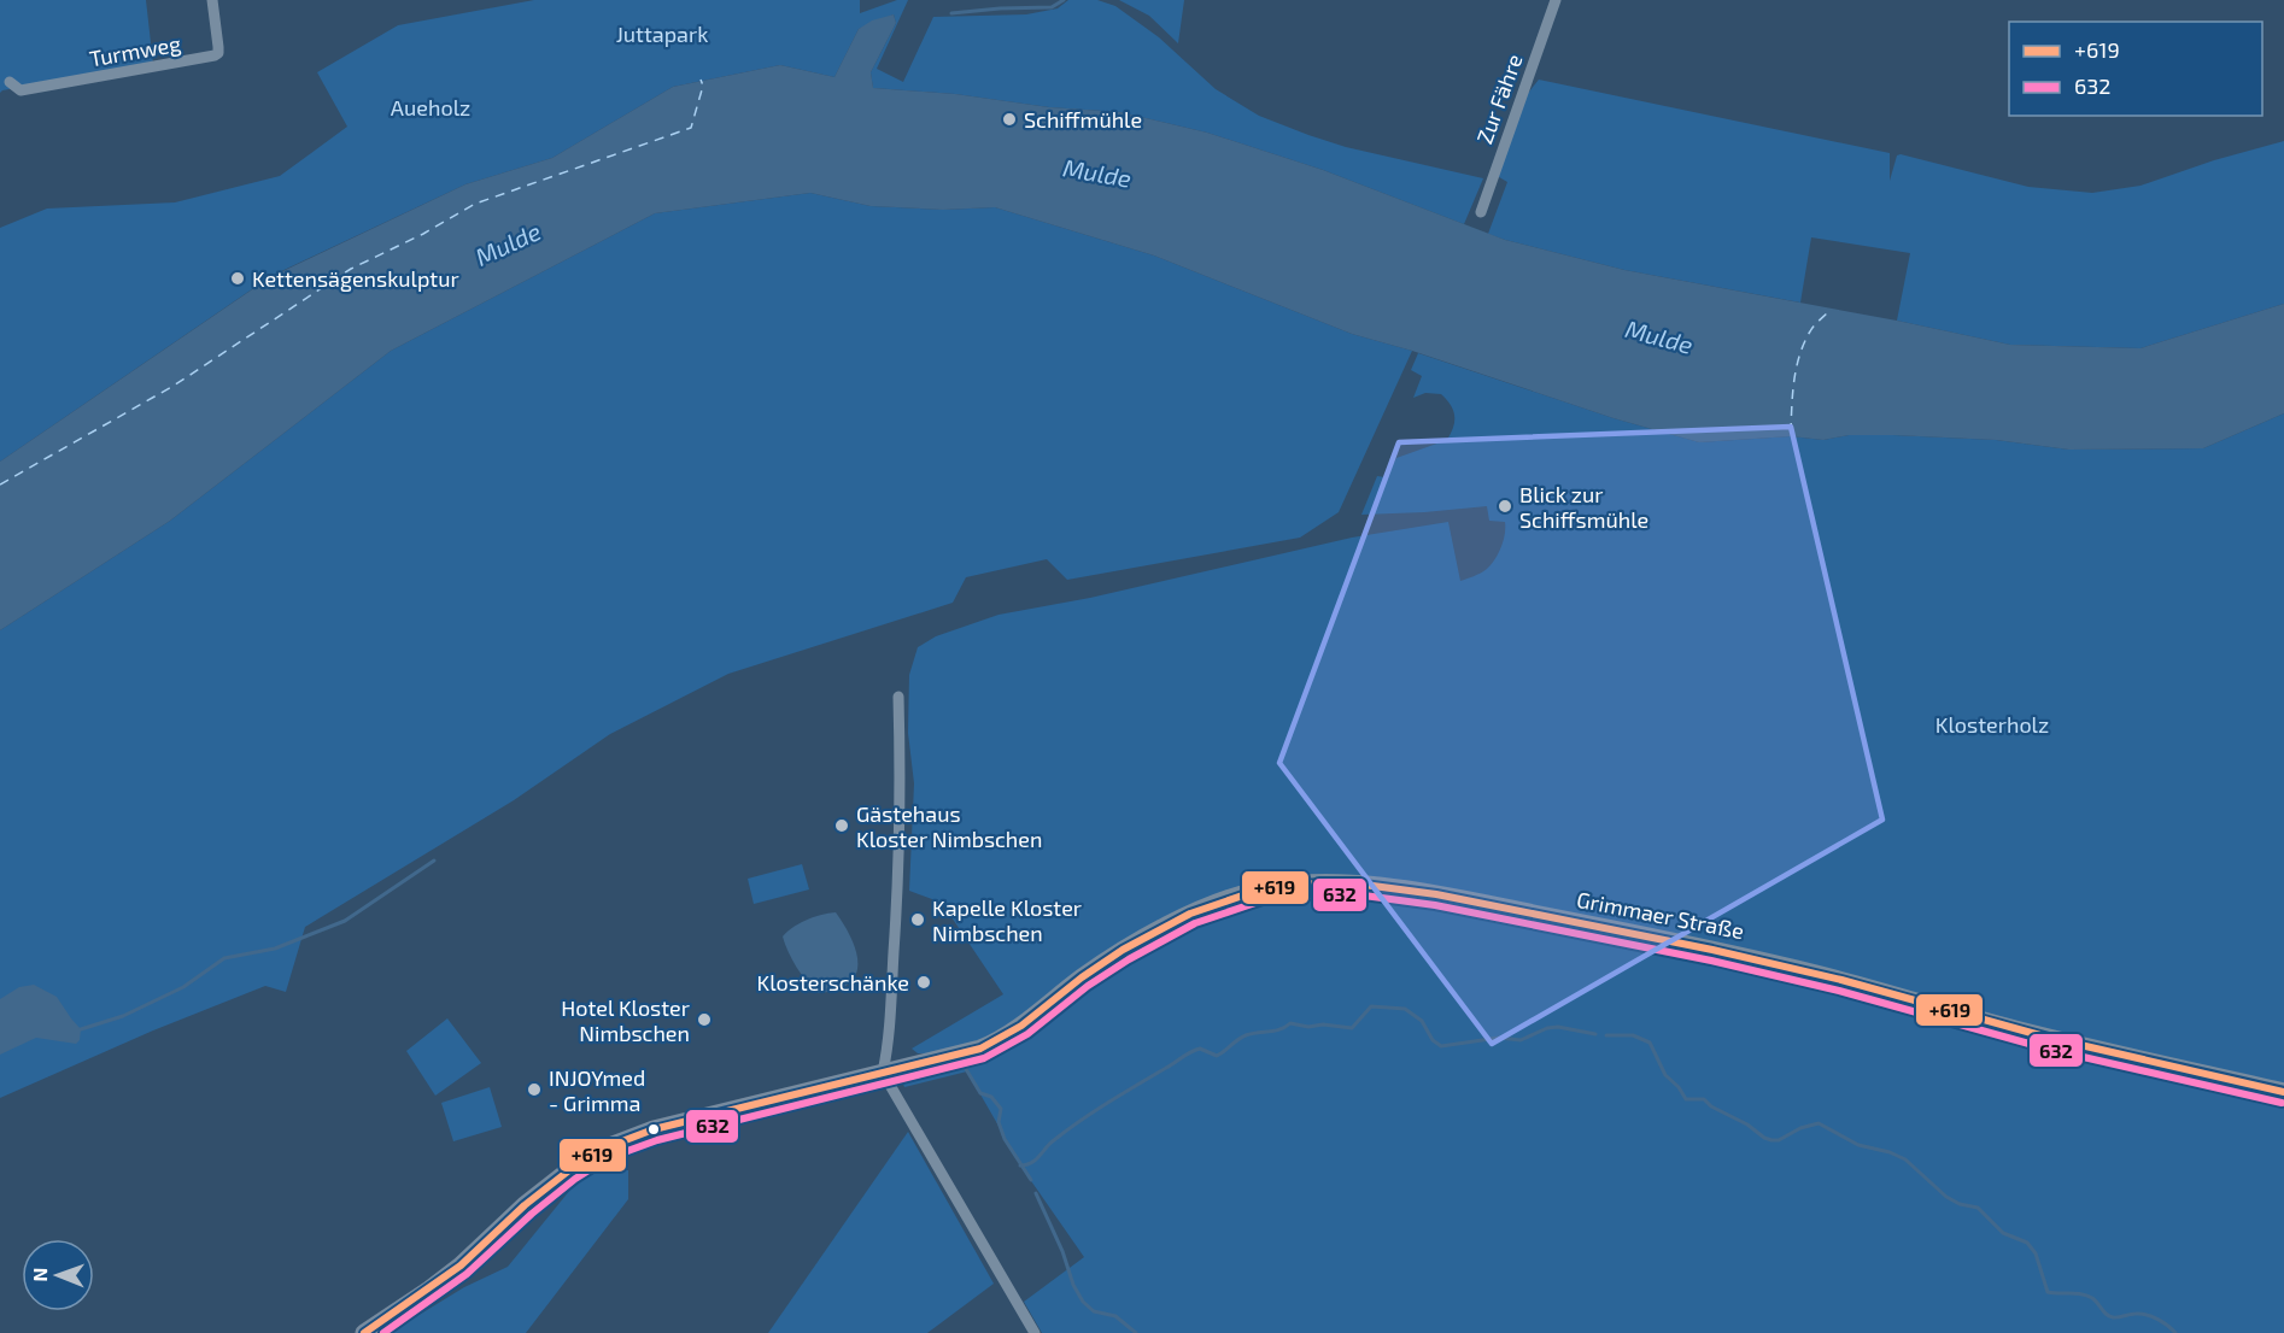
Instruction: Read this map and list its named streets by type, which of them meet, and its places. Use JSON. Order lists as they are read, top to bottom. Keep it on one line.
{"streets":{"main road":["Grimmaer Straße"],"street":["Turmweg","Zur Fähre"]},"water":["Mulde"],"parks":["Juttapark","Aueholz","Klosterholz"],"places":["Schiffmühle","Kettensägenskulptur","Blick zur Schiffsmühle","Gästehaus Kloster Nimbschen","Kapelle Kloster Nimbschen","Klosterschänke","Hotel Kloster Nimbschen","INJOYmed - Grimma"],"lines":["transit line +619","transit line 632"],"legend":["+619","632"],"north":"left"}
